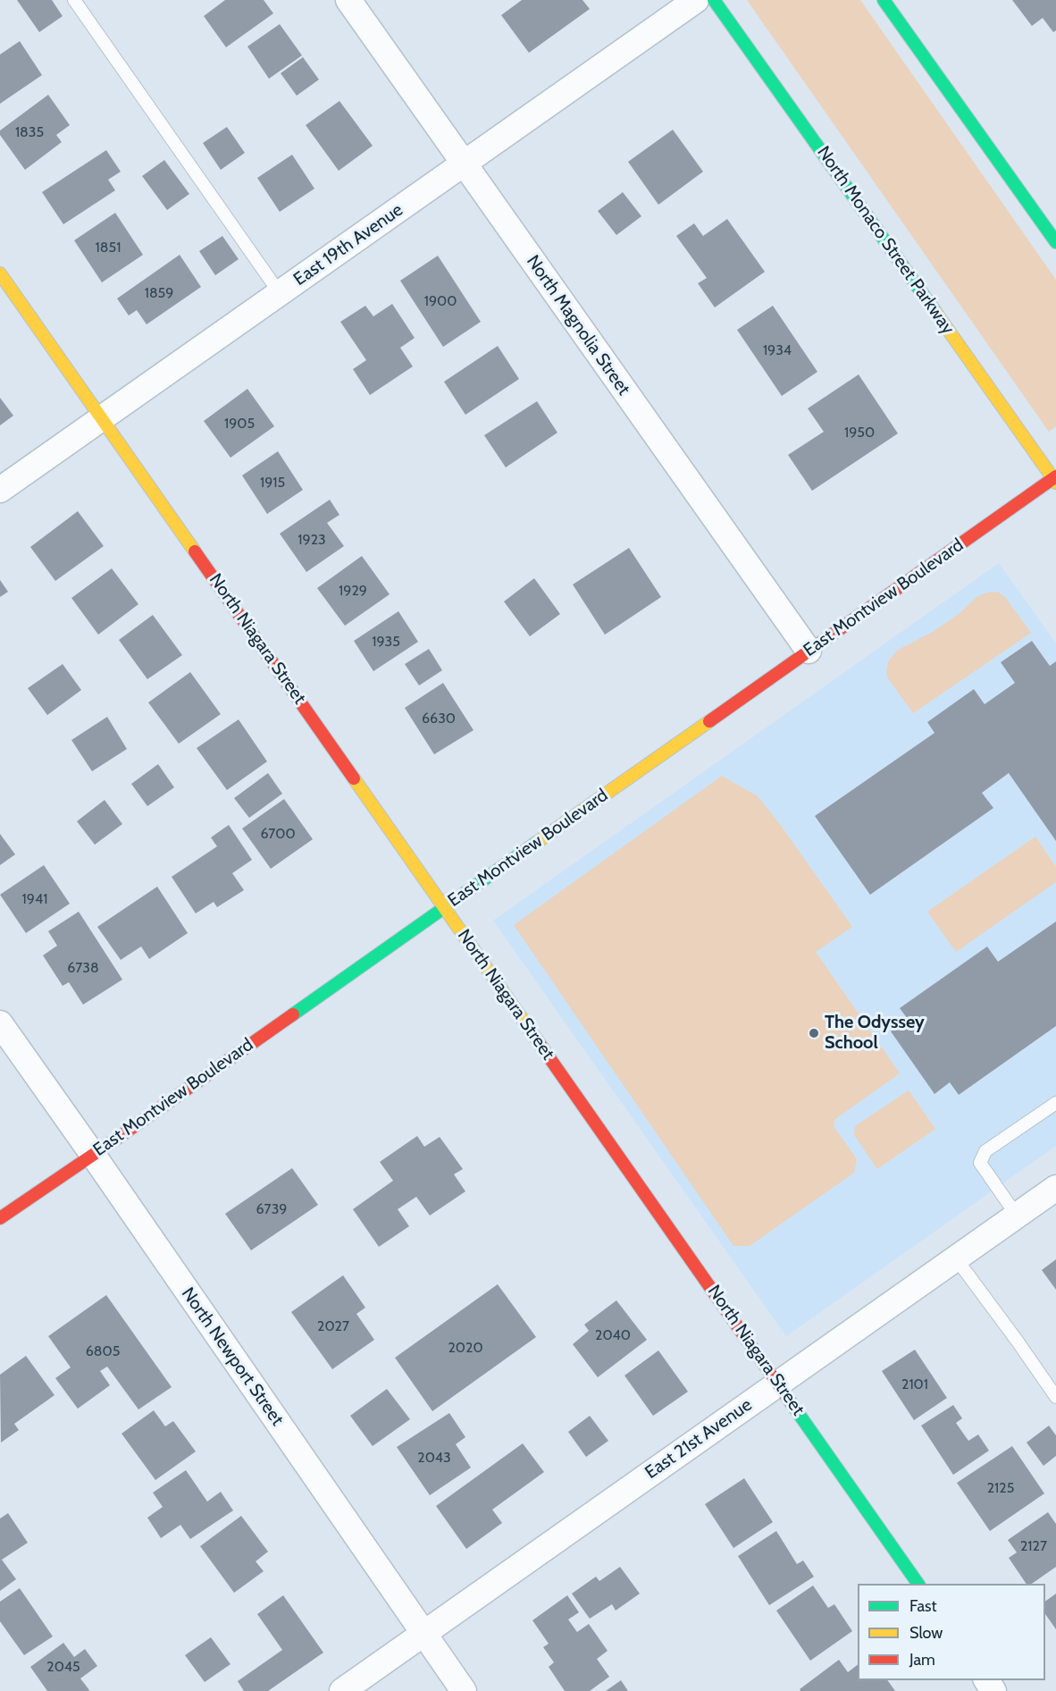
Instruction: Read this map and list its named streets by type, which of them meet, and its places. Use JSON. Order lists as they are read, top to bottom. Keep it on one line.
{"streets":{"main road":["North Monaco Street Parkway","East Montview Boulevard","North Niagara Street"],"street":["East 19th Avenue","North Magnolia Street","North Newport Street","East 21st Avenue"]},"crossings":[["North Monaco Street Parkway","East Montview Boulevard"],["East 19th Avenue","North Magnolia Street"],["East 19th Avenue","North Niagara Street"],["North Magnolia Street","East Montview Boulevard"],["East Montview Boulevard","North Niagara Street"],["East Montview Boulevard","North Newport Street"],["North Niagara Street","East 21st Avenue"],["North Newport Street","East 21st Avenue"]],"places":["The Odyssey School"],"house_numbers":["1835","1851","1859","1900","1934","1905","1950","1915","1923","1929","1935","6630","6700","1941","6738","6739","2027","2040","2020","6805","2101","2043","2125","2127","2045"],"legend":["Fast","Slow","Jam"]}
